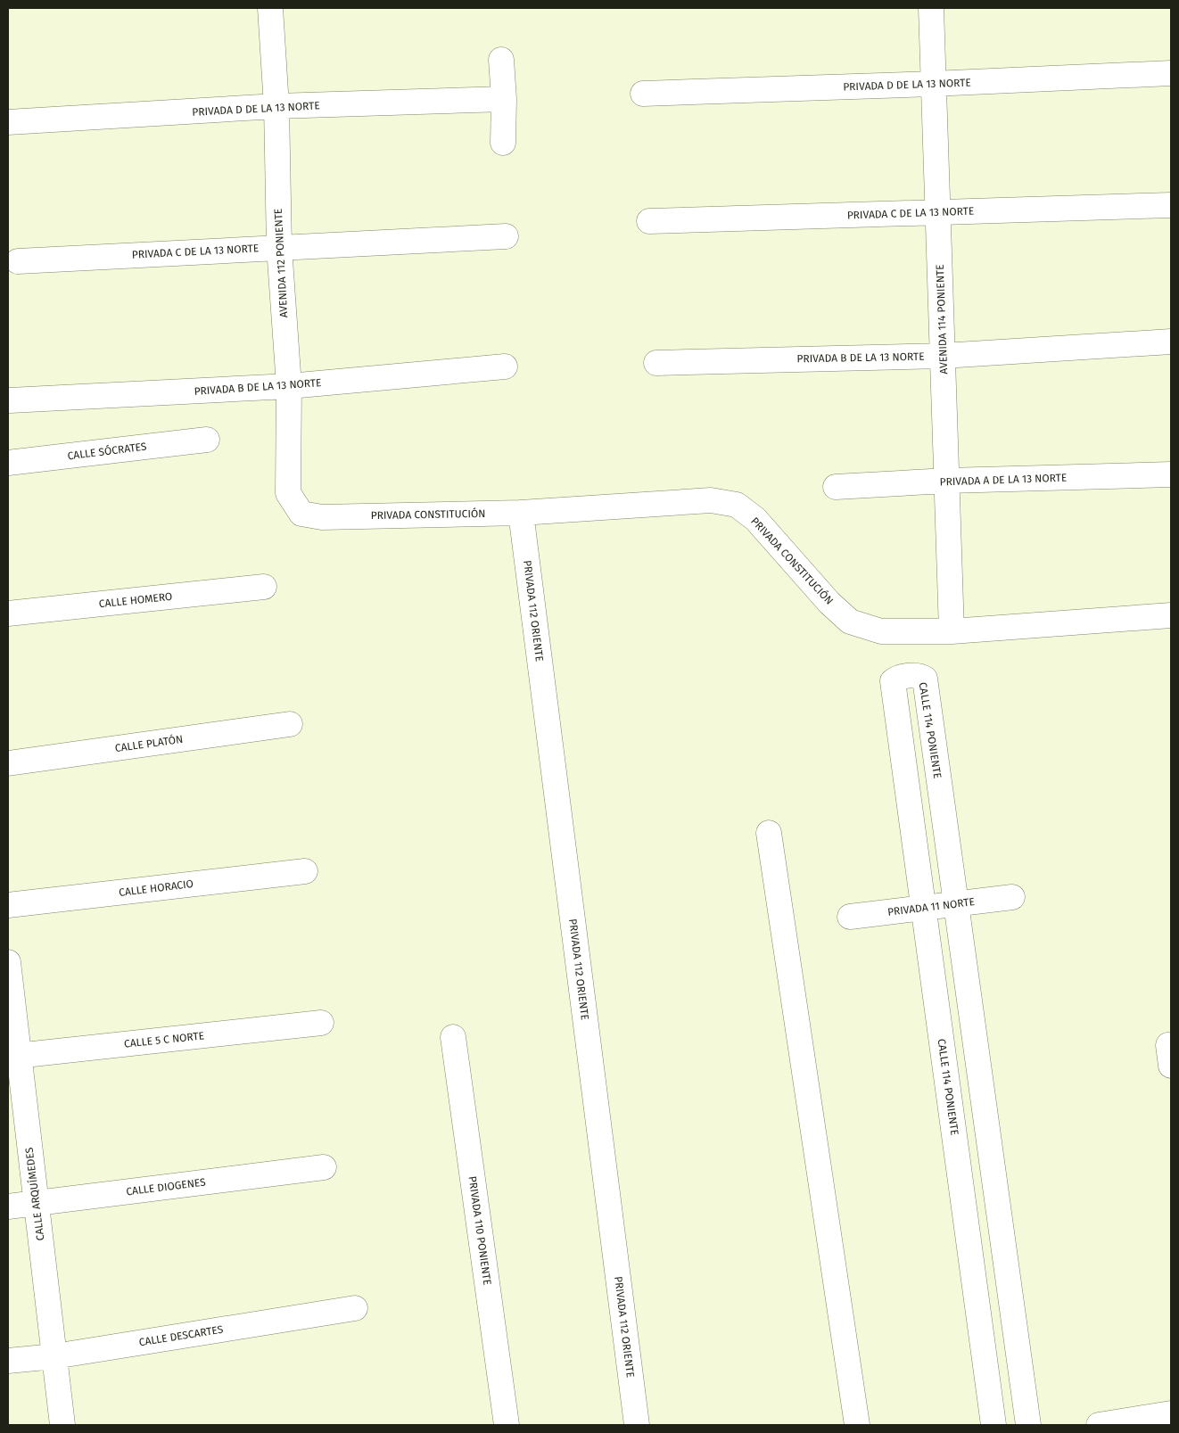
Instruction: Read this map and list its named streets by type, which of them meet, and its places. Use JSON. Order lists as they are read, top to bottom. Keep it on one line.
{"streets":{"street":["PRIVADA D DE LA 13 NORTE","PRIVADA C DE LA 13 NORTE","AVENIDA 112 PONIENTE","AVENIDA 114 PONIENTE","PRIVADA B DE LA 13 NORTE","CALLE SÓCRATES","PRIVADA A DE LA 13 NORTE","PRIVADA CONSTITUCIÓN","CALLE HOMERO","PRIVADA 112 ORIENTE","CALLE 114 PONIENTE","CALLE PLATÓN","CALLE HORACIO","PRIVADA 11 NORTE","CALLE 5 C NORTE","CALLE DIOGENES","CALLE ARQUÍMEDES","PRIVADA 110 PONIENTE","CALLE DESCARTES"]},"crossings":[["PRIVADA D DE LA 13 NORTE","AVENIDA 112 PONIENTE"],["PRIVADA D DE LA 13 NORTE","AVENIDA 114 PONIENTE"],["PRIVADA C DE LA 13 NORTE","AVENIDA 112 PONIENTE"],["PRIVADA C DE LA 13 NORTE","AVENIDA 114 PONIENTE"],["AVENIDA 112 PONIENTE","PRIVADA B DE LA 13 NORTE"],["AVENIDA 112 PONIENTE","PRIVADA CONSTITUCIÓN"],["AVENIDA 114 PONIENTE","PRIVADA B DE LA 13 NORTE"],["AVENIDA 114 PONIENTE","PRIVADA A DE LA 13 NORTE"],["AVENIDA 114 PONIENTE","PRIVADA CONSTITUCIÓN"],["PRIVADA CONSTITUCIÓN","PRIVADA 112 ORIENTE"],["CALLE 114 PONIENTE","PRIVADA 11 NORTE"],["CALLE 5 C NORTE","CALLE ARQUÍMEDES"],["CALLE DIOGENES","CALLE ARQUÍMEDES"],["CALLE ARQUÍMEDES","CALLE DESCARTES"]]}
